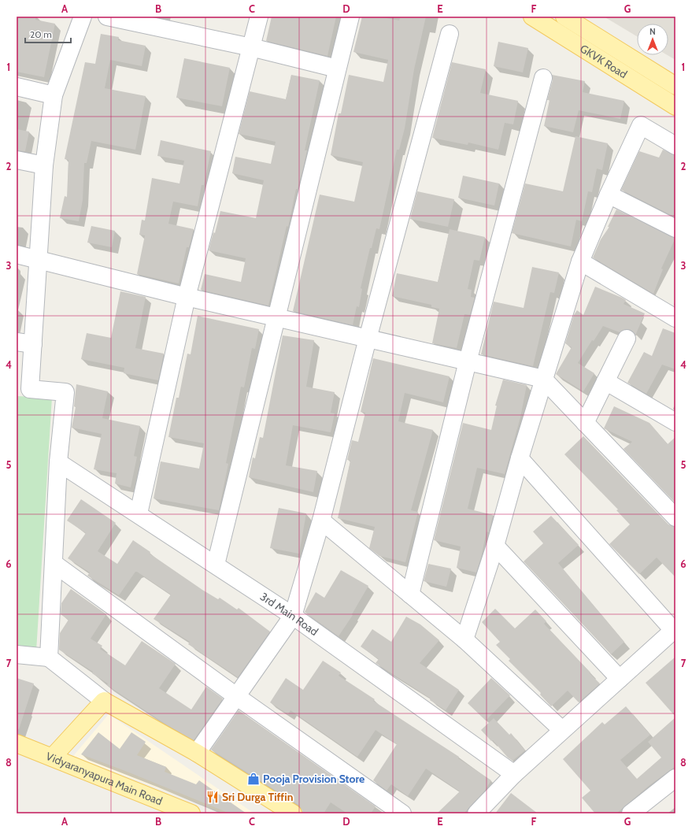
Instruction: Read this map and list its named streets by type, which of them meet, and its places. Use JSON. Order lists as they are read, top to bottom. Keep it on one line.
{"streets":{"main road":["GKVK Road","Vidyaranyapura Main Road"],"street":["3rd Main Road"]},"places":{"shop":["Pooja Provision Store"],"restaurant":["Sri Durga Tiffin"]},"scale_bar":"20 m","north":"top","grid":{"columns":["A","B","C","D","E","F","G"],"rows":["1","2","3","4","5","6","7","8"]}}
